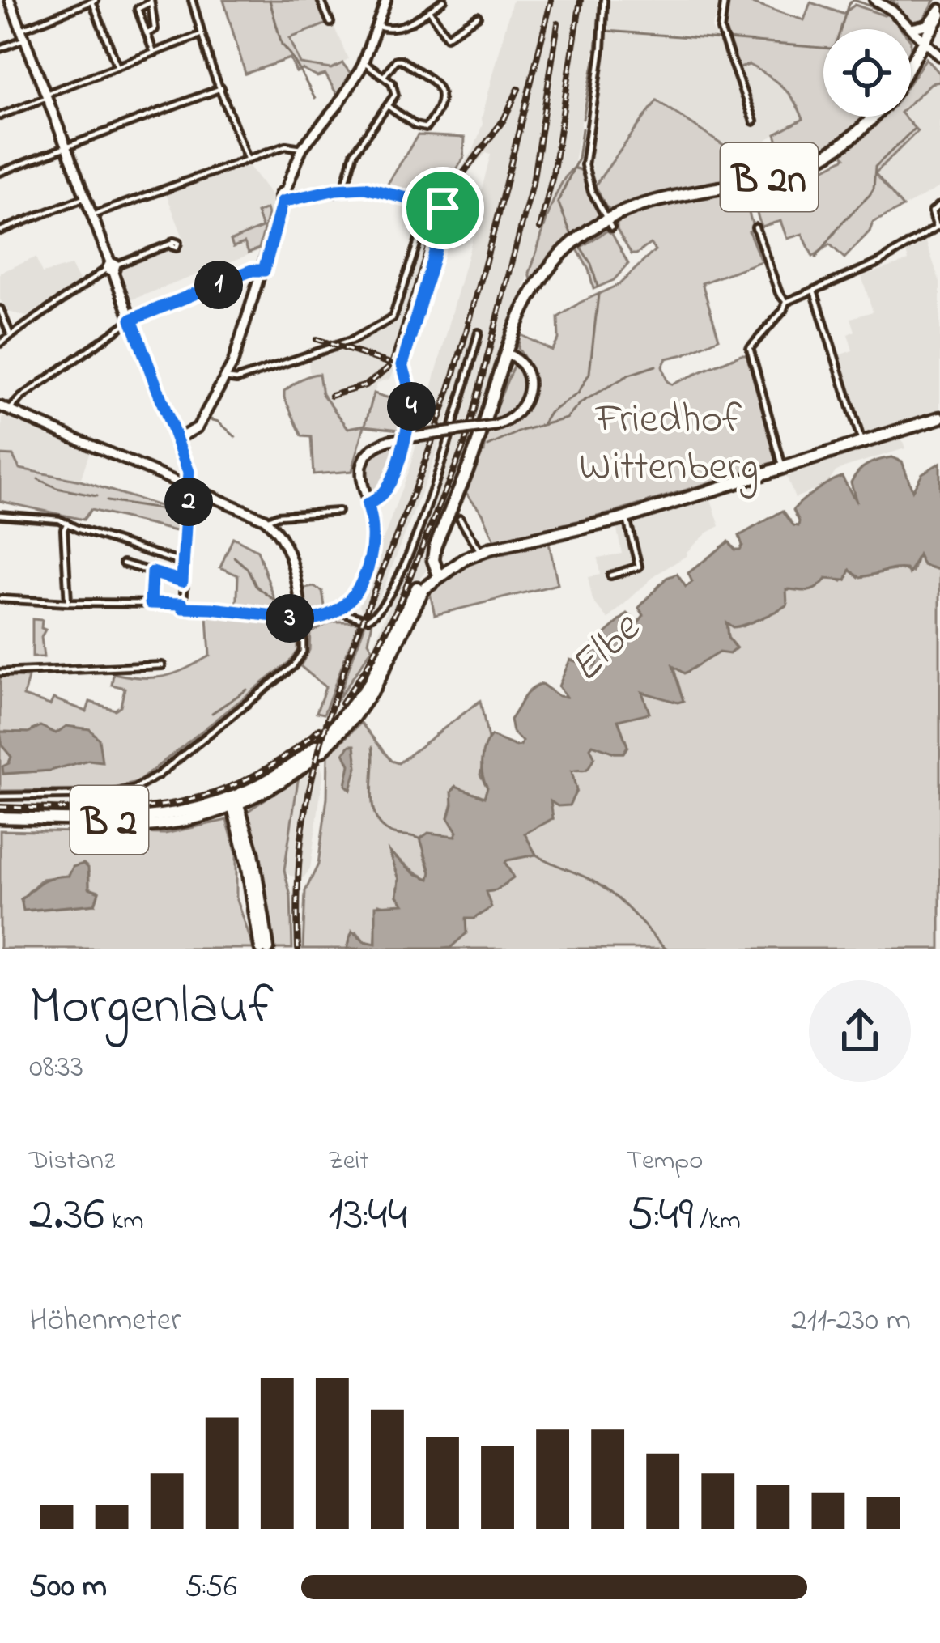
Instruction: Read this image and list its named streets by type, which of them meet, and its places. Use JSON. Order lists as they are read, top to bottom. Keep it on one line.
{"streets":{"main road":["B 2n","B 2"]},"water":["Elbe"],"parks":["Friedhof Wittenberg"],"page":{"pins":["1","4","2","3"],"heading":["Morgenlauf","08:33"],"stats":[["Distanz","2.36 km"],["Zeit","13:44"],["Tempo","5:49 /km"]],"chart":["Höhenmeter","211–230 m"],"list":[{"name":"500 m","note":"5:56"}]}}
